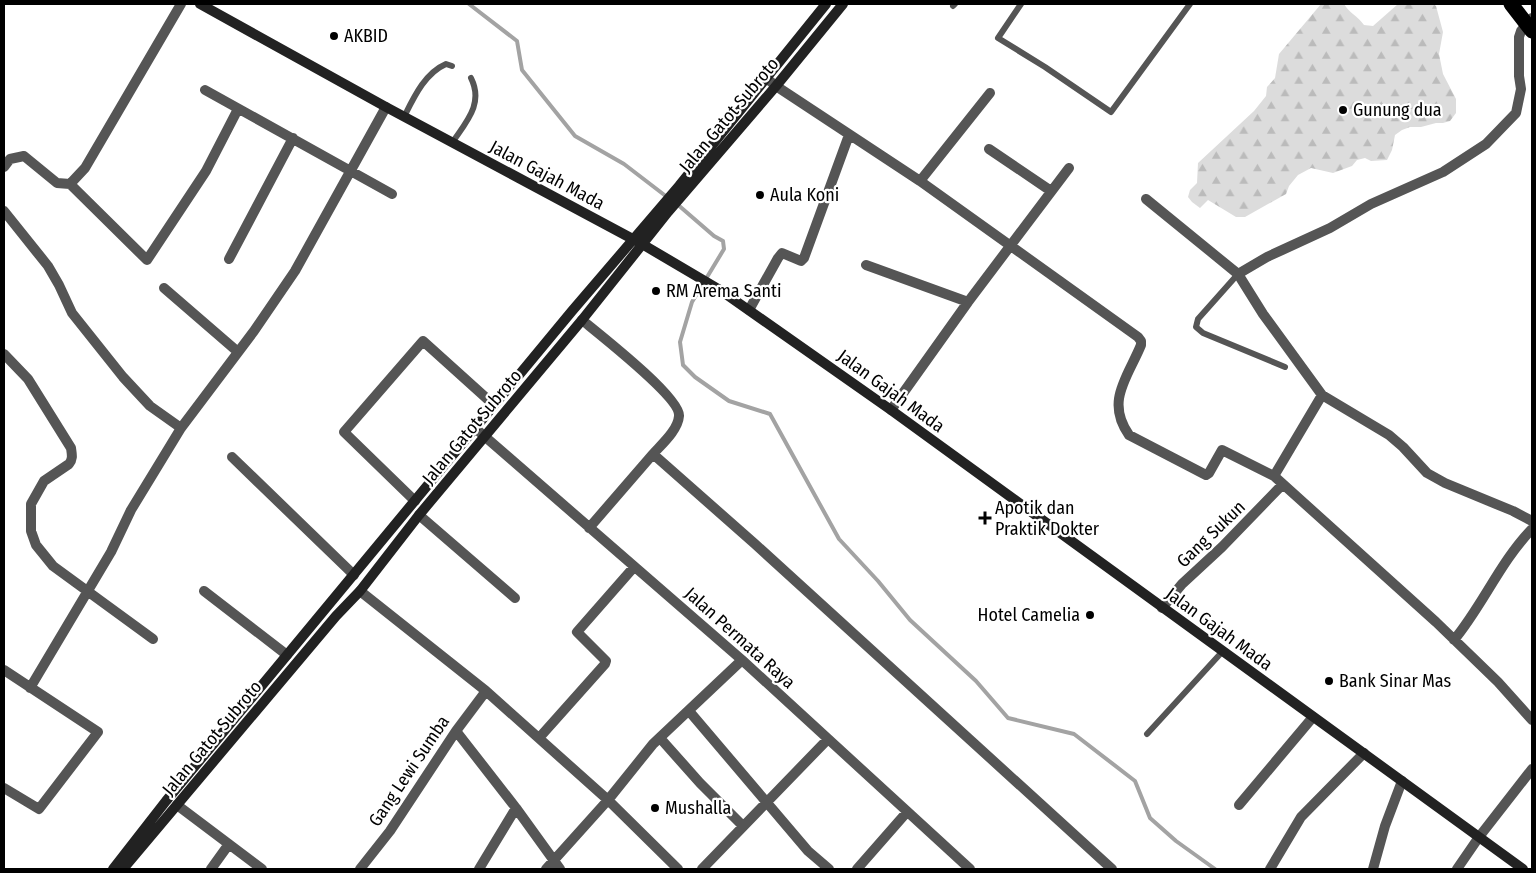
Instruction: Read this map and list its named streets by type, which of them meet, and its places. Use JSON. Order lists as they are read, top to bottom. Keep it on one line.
{"streets":{"street":["Jalan Gatot Subroto","Jalan Gajah Mada","Gang Sukun","Jalan Permata Raya","Gang Lewi Sumba"]},"crossings":[["Jalan Gatot Subroto","Jalan Gajah Mada"],["Jalan Gatot Subroto","Jalan Permata Raya"],["Jalan Gajah Mada","Gang Sukun"]],"places":{"other":["AKBID","Gunung dua","Aula Koni","RM Arema Santi","Hotel Camelia","Bank Sinar Mas","Mushalla"],"health":["Apotik dan Praktik Dokter"]}}
